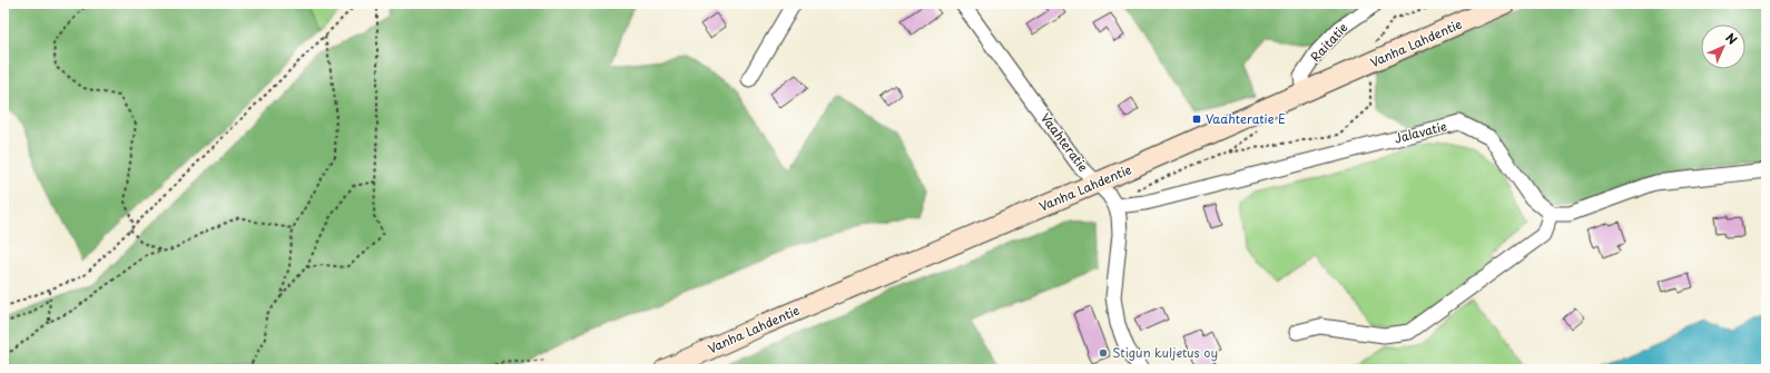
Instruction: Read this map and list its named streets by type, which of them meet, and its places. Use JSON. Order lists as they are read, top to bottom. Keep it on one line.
{"streets":{"main road":["Vanha Lahdentie"],"street":["Raitatie","Jalavatie","Vaahteratie"]},"crossings":[["Raitatie","Vanha Lahdentie"],["Vanha Lahdentie","Jalavatie"],["Vanha Lahdentie","Vaahteratie"],["Jalavatie","Vaahteratie"]],"places":{"transit":["Vaahteratie E"],"other":["Stigun kuljetus oy"]},"north":"top right"}
